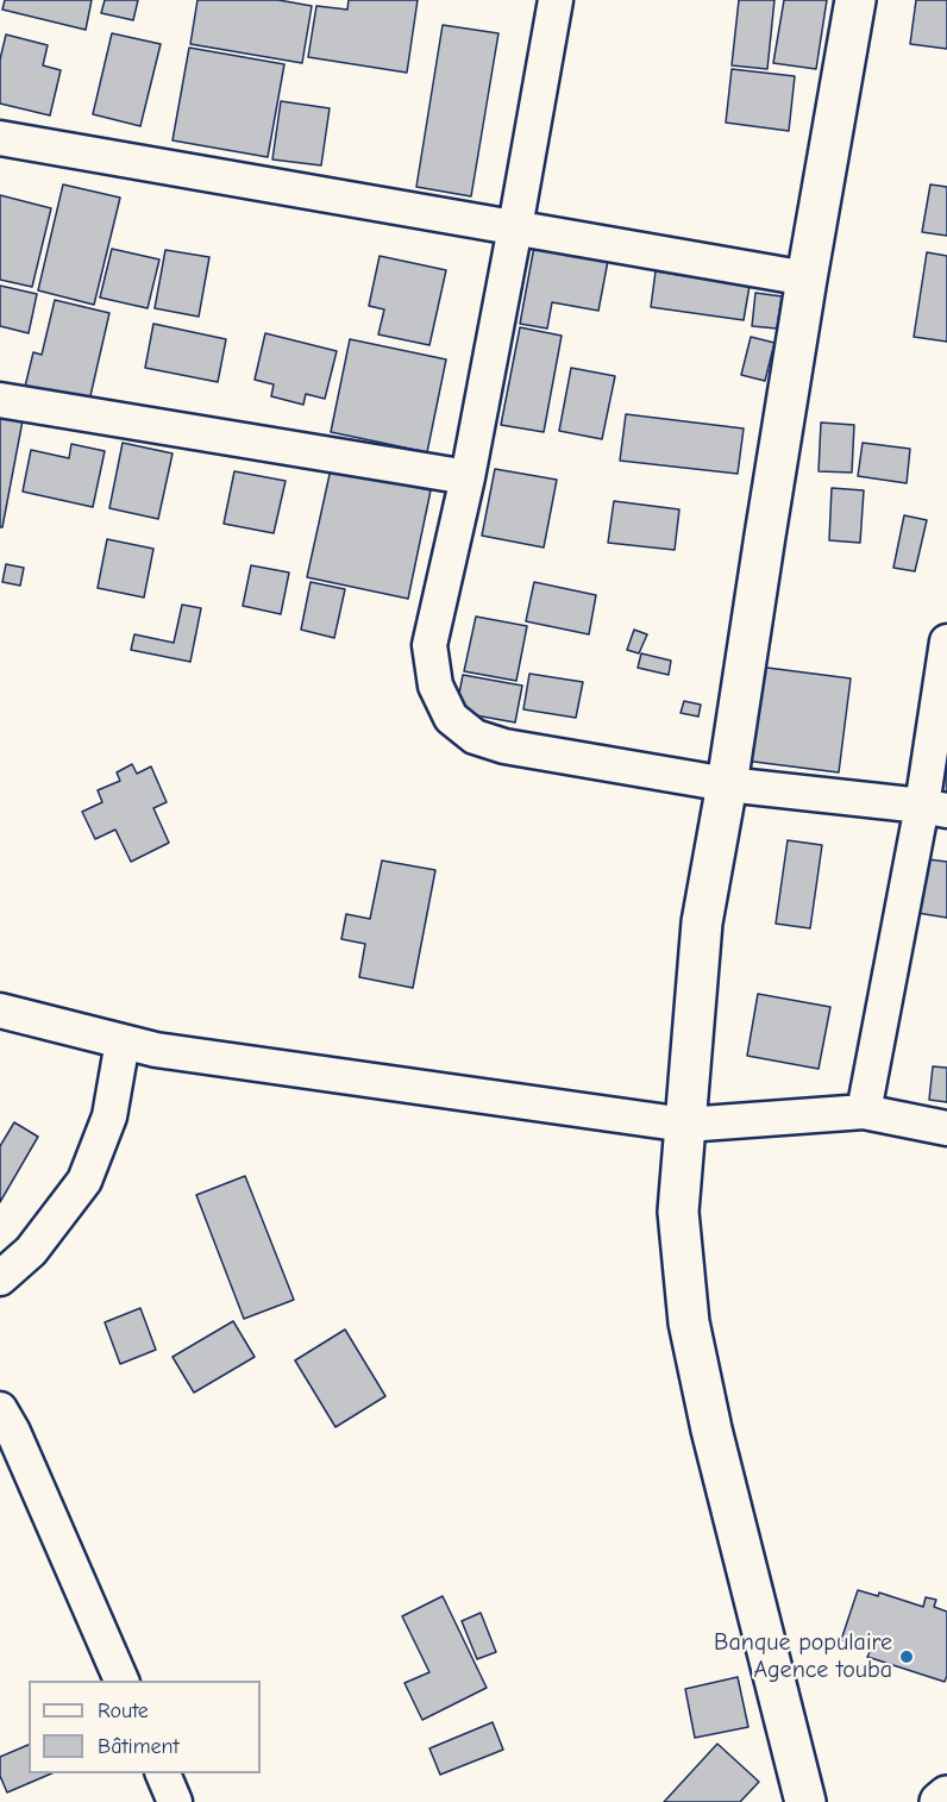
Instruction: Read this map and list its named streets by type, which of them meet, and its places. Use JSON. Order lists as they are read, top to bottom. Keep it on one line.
{"places":["Banque populaire Agence touba"],"legend":["Route","Bâtiment"]}
